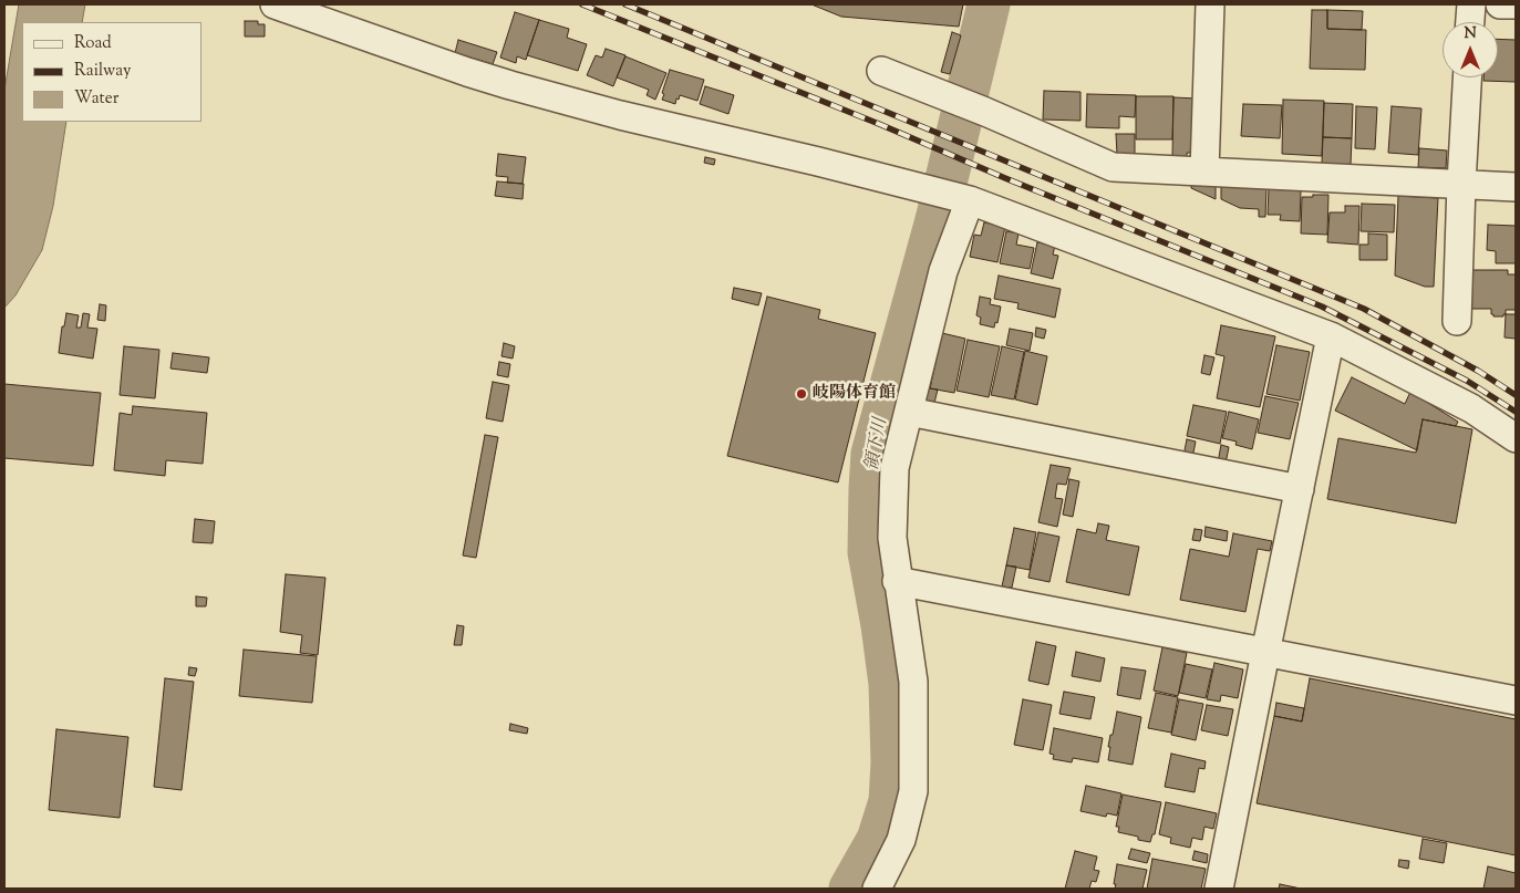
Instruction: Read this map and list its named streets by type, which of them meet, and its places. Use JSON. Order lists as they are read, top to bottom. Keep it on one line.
{"water":["領下川"],"places":["岐陽体育館"],"legend":["Road","Railway","Water"],"north":"top"}
